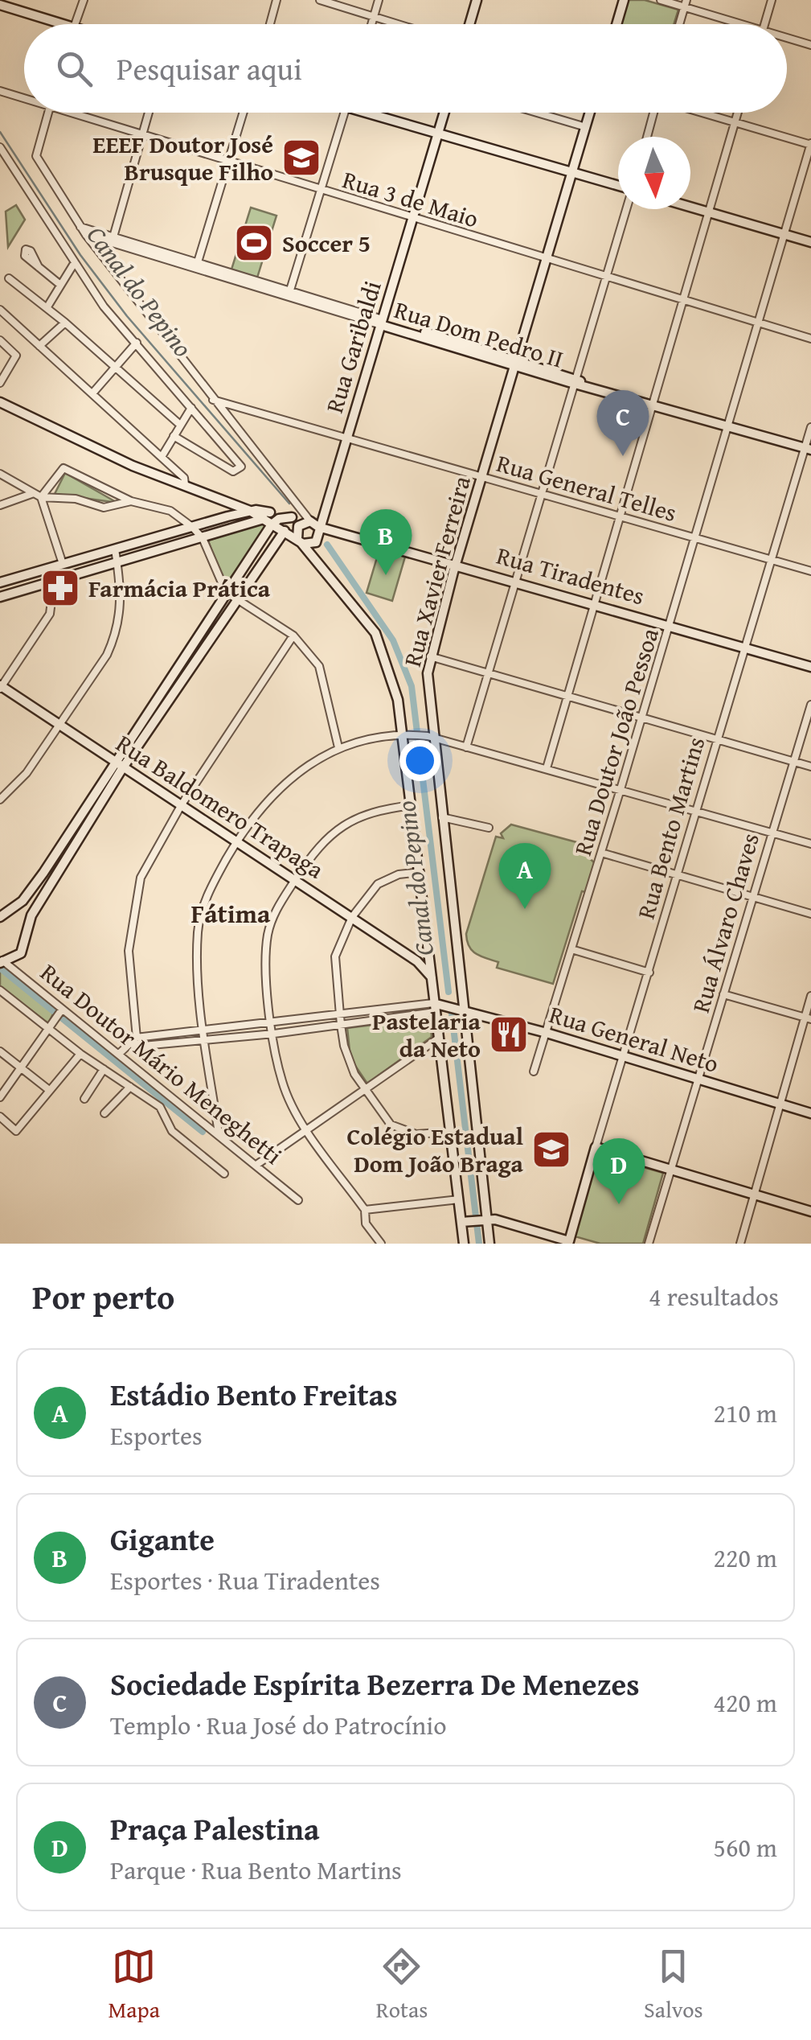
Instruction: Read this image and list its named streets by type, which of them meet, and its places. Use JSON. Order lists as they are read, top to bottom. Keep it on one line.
{"streets":{"street":["Rua 3 de Maio","Rua Dom Pedro II","Rua Garibaldi","Rua General Telles","Rua Xavier Ferreira","Rua Tiradentes","Rua Doutor João Pessoa","Rua Baldomero Trapaga","Rua Bento Martins","Rua Álvaro Chaves","Rua General Neto","Rua Doutor Mário Meneghetti"]},"crossings":[["Rua 3 de Maio","Rua Garibaldi"],["Rua 3 de Maio","Rua Xavier Ferreira"],["Rua 3 de Maio","Rua Doutor João Pessoa"],["Rua Dom Pedro II","Rua Garibaldi"],["Rua Dom Pedro II","Rua Xavier Ferreira"],["Rua Dom Pedro II","Rua Doutor João Pessoa"],["Rua Dom Pedro II","Rua Bento Martins"],["Rua Garibaldi","Rua General Telles"],["Rua Garibaldi","Rua Tiradentes"],["Rua General Telles","Rua Xavier Ferreira"],["Rua General Telles","Rua Doutor João Pessoa"],["Rua General Telles","Rua Bento Martins"],["Rua Xavier Ferreira","Rua Tiradentes"],["Rua Xavier Ferreira","Rua General Neto"],["Rua Tiradentes","Rua Doutor João Pessoa"],["Rua Tiradentes","Rua Baldomero Trapaga"],["Rua Tiradentes","Rua Bento Martins"],["Rua Tiradentes","Rua General Neto"],["Rua Doutor João Pessoa","Rua General Neto"],["Rua Bento Martins","Rua General Neto"],["Rua Álvaro Chaves","Rua General Neto"]],"districts":["Fátima"],"water":["Canal do Pepino"],"places":{"school or university":["EEEF Doutor José Brusque Filho","Colégio Estadual Dom João Braga"],"sports":["Soccer 5"],"pharmacy":["Farmácia Prática"],"restaurant":["Pastelaria da Neto"]},"north":"bottom","page":{"search":"Pesquisar aqui","pins":["C","B","A","D"],"heading":["Por perto","4 resultados"],"list":[{"mark":"A","name":"Estádio Bento Freitas","note":"Esportes","value":"210 m"},{"mark":"B","name":"Gigante","note":"Esportes · Rua Tiradentes","value":"220 m"},{"mark":"C","name":"Sociedade Espírita Bezerra De Menezes","note":"Templo · Rua José do Patrocínio","value":"420 m"},{"mark":"D","name":"Praça Palestina","note":"Parque · Rua Bento Martins","value":"560 m"}],"nav":["Mapa","Rotas","Salvos"]}}
